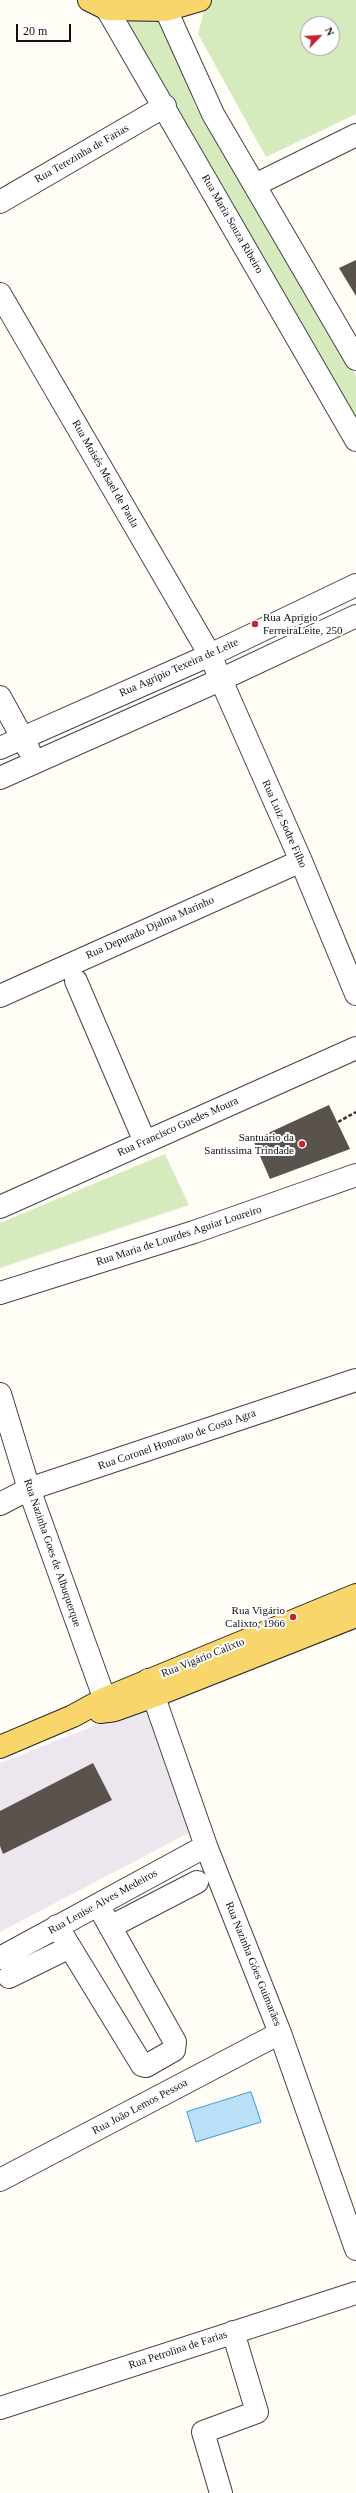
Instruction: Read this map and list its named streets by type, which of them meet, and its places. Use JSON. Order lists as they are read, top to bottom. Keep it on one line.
{"streets":{"main road":["Rua Vigário Calixto"],"street":["Rua Terezinha de Farias","Rua Maria Souza Ribeiro","Rua Moisés Msael de Paula","Rua Agrípio Texeira de Leite","Rua Luiz Sodre Filho","Rua Deputado Djalma Marinho","Rua Francisco Guedes Moura","Rua Maria de Lourdes Aguiar Loureiro","Rua Coronel Honorato de Costa Agra","Rua Nazinha Goes de Albuquerque","Rua Lenise Alves Medeiros","Rua Nazinha Góes Guimarães","Rua João Lemos Pessoa","Rua Petrolina de Farias"]},"crossings":[["Rua Terezinha de Farias","Rua Maria Souza Ribeiro"],["Rua Moisés Msael de Paula","Rua Agrípio Texeira de Leite"],["Rua Moisés Msael de Paula","Rua Luiz Sodre Filho"],["Rua Agrípio Texeira de Leite","Rua Luiz Sodre Filho"],["Rua Luiz Sodre Filho","Rua Deputado Djalma Marinho"],["Rua Coronel Honorato de Costa Agra","Rua Nazinha Goes de Albuquerque"],["Rua Nazinha Goes de Albuquerque","Rua Vigário Calixto"],["Rua Vigário Calixto","Rua Nazinha Góes Guimarães"],["Rua Lenise Alves Medeiros","Rua Nazinha Góes Guimarães"],["Rua Nazinha Góes Guimarães","Rua João Lemos Pessoa"]],"places":["Rua Aprígio FerreiraLeite, 250","Santuário da Santissima Trindade","Rua Vigário Calixto, 1966"],"scale_bar":"20 m","north":"top right"}
